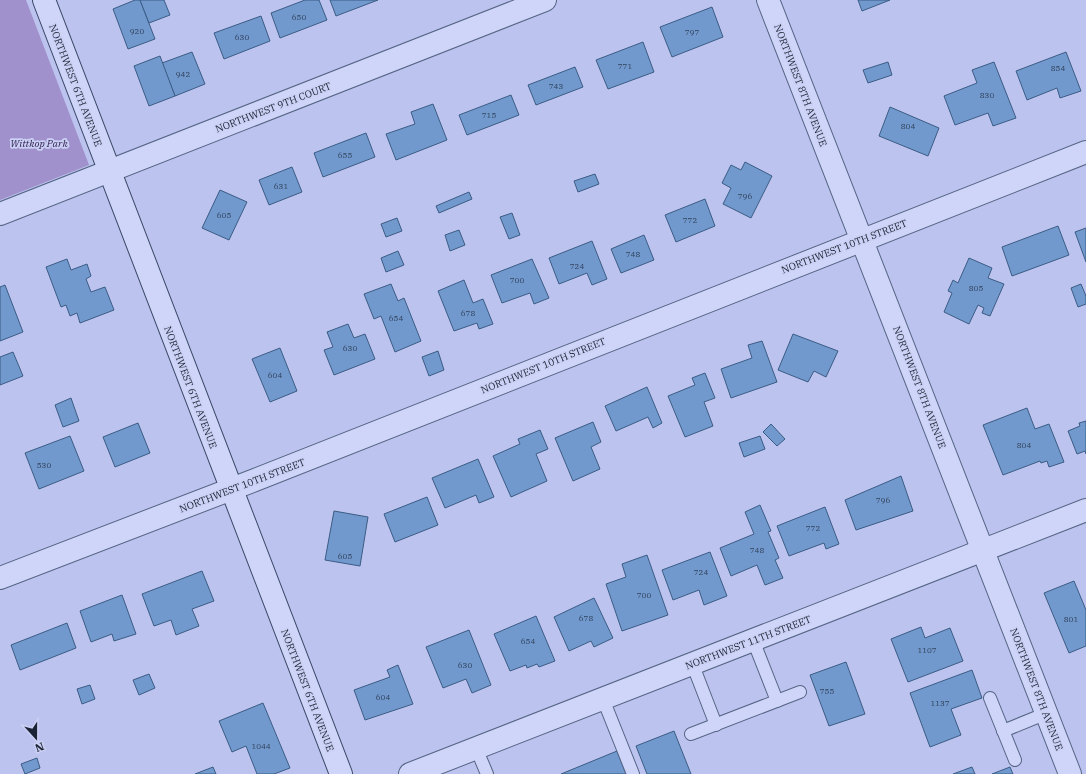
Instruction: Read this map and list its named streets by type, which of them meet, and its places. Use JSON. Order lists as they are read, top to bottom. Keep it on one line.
{"streets":{"street":["NORTHWEST 6TH AVENUE","NORTHWEST 8TH AVENUE","NORTHWEST 9TH COURT","NORTHWEST 10TH STREET","NORTHWEST 11TH STREET"]},"crossings":[["NORTHWEST 6TH AVENUE","NORTHWEST 9TH COURT"],["NORTHWEST 6TH AVENUE","NORTHWEST 10TH STREET"],["NORTHWEST 8TH AVENUE","NORTHWEST 10TH STREET"],["NORTHWEST 8TH AVENUE","NORTHWEST 11TH STREET"]],"parks":["Wittkop Park"],"house_numbers":["650","920","797","630","771","854","942","743","830","715","804","655","631","796","605","772","748","724","700","805","678","654","630","604","804","530","796","772","748","605","724","700","678","801","654","1107","630","755","604","1137","1044"],"north":"bottom"}
